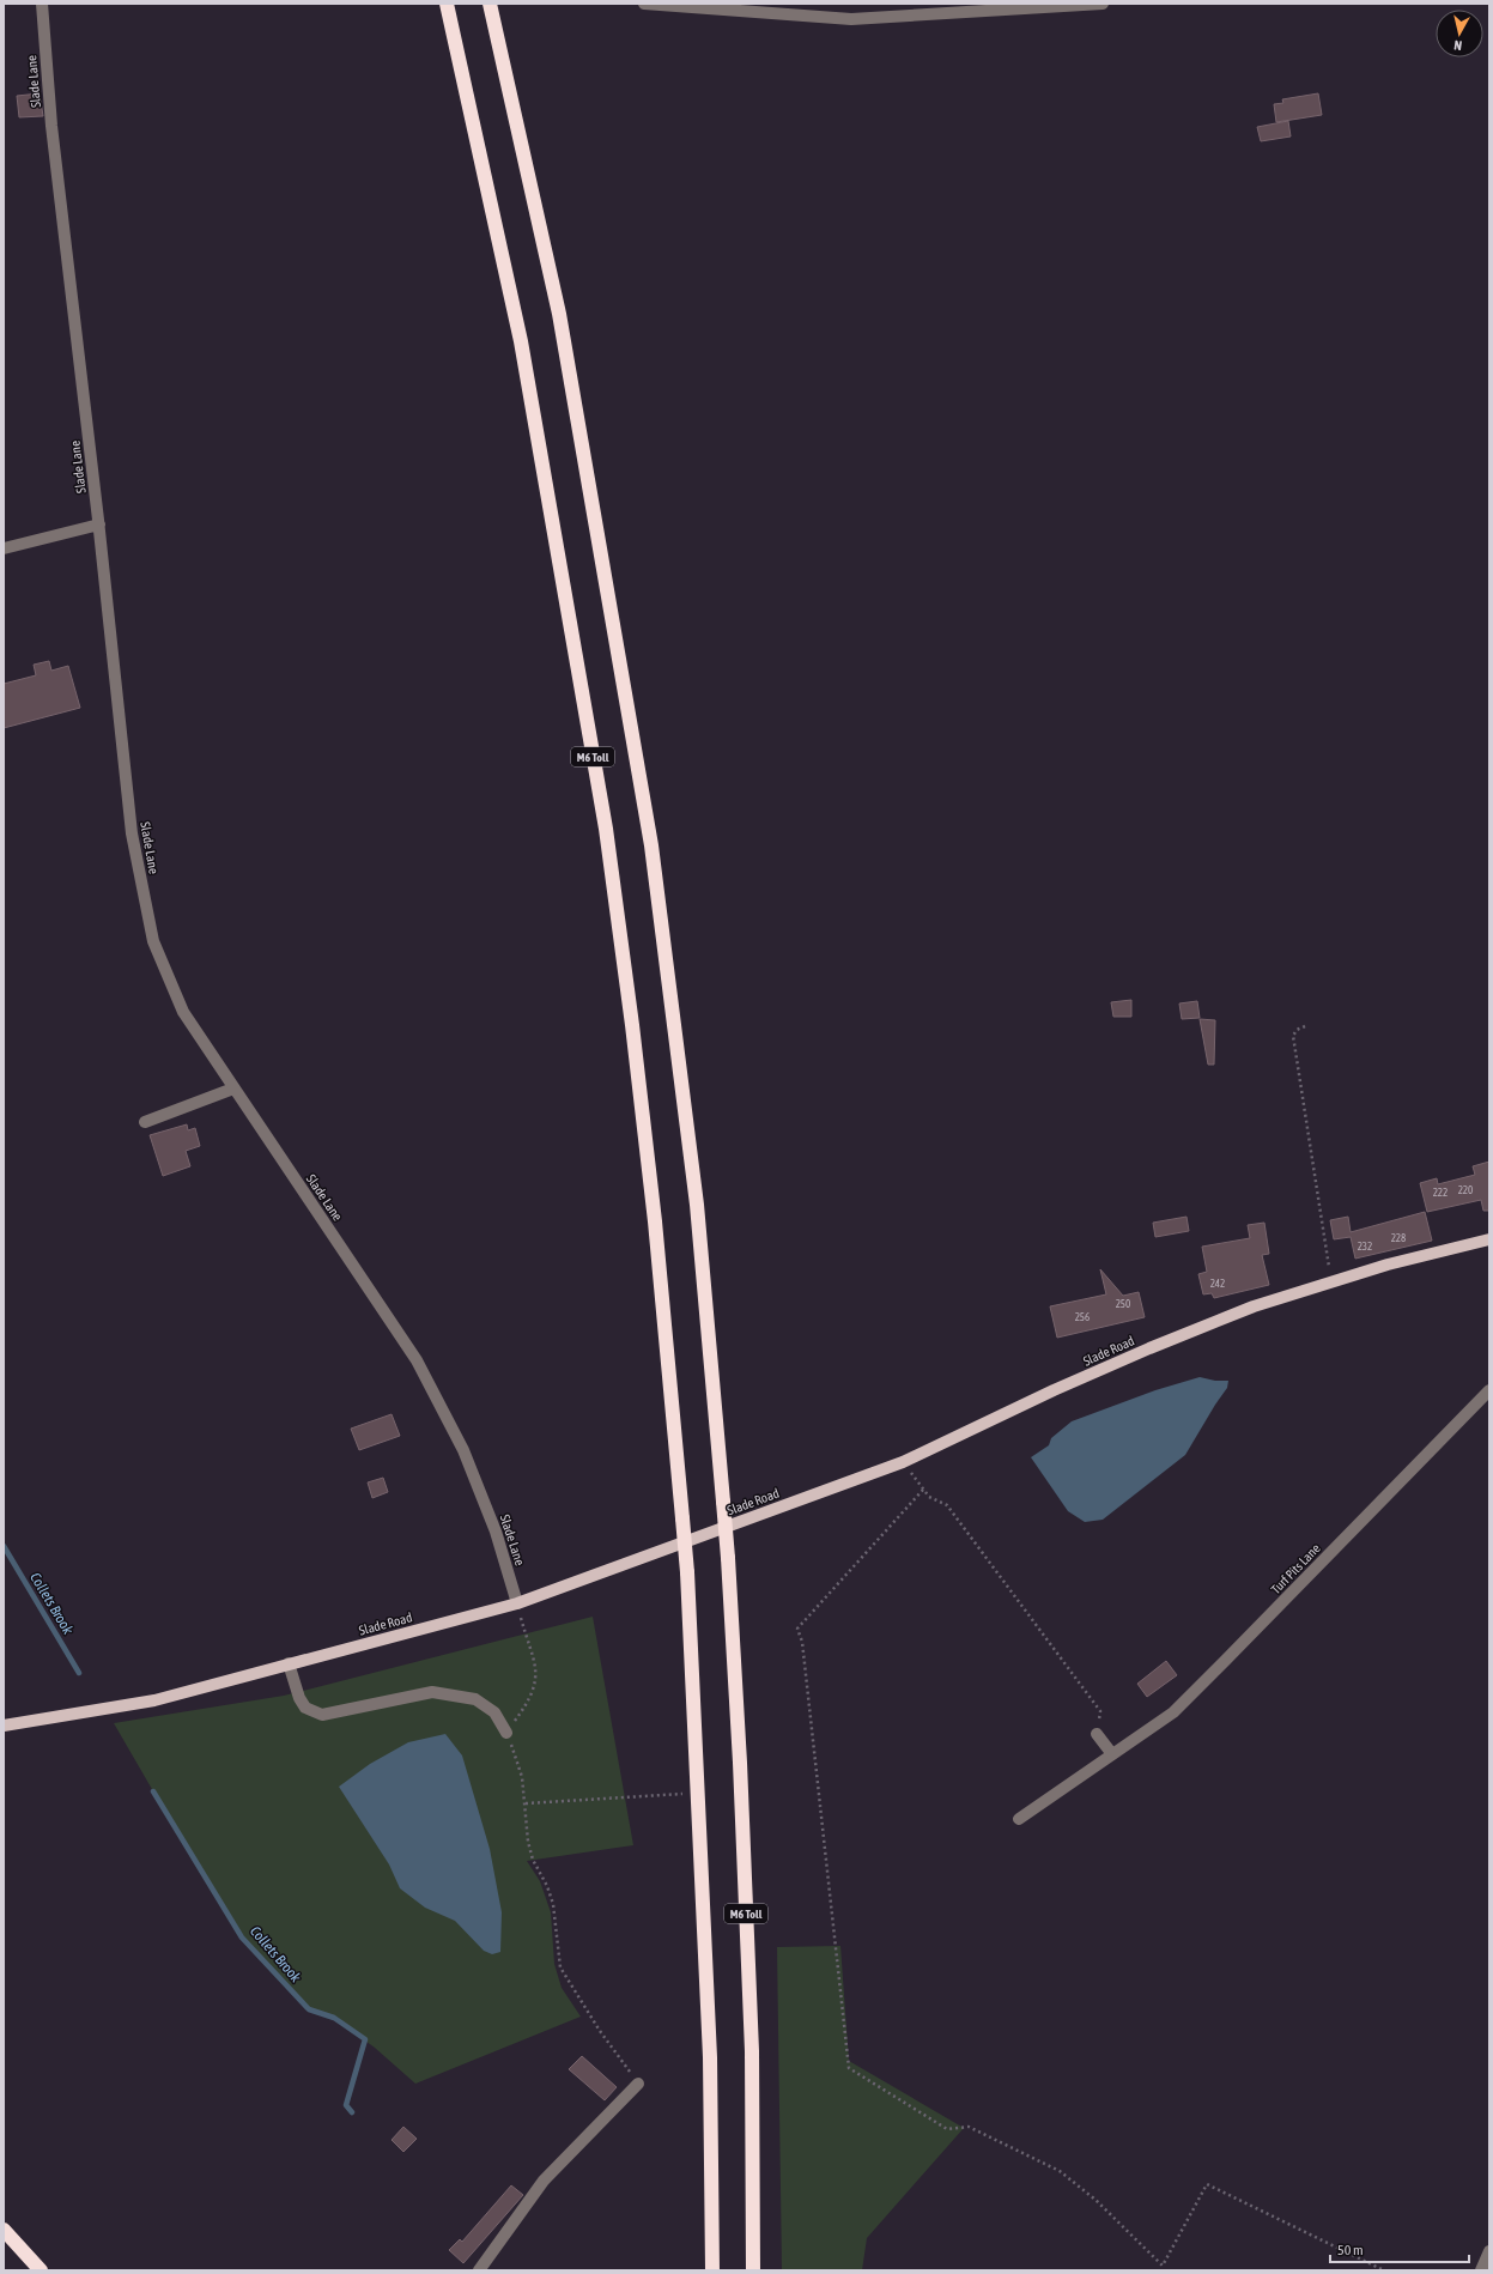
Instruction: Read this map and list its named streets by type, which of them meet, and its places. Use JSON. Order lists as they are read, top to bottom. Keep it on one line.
{"streets":{"highway":["M6 Toll"],"main road":["Slade Road"],"street":["Slade Lane","Turf Pits Lane"]},"crossings":[["Slade Lane","Slade Road"]],"water":["Collets Brook"],"house_numbers":["220","222","228","232","242","250","256"],"scale_bar":"50 m","north":"bottom"}
